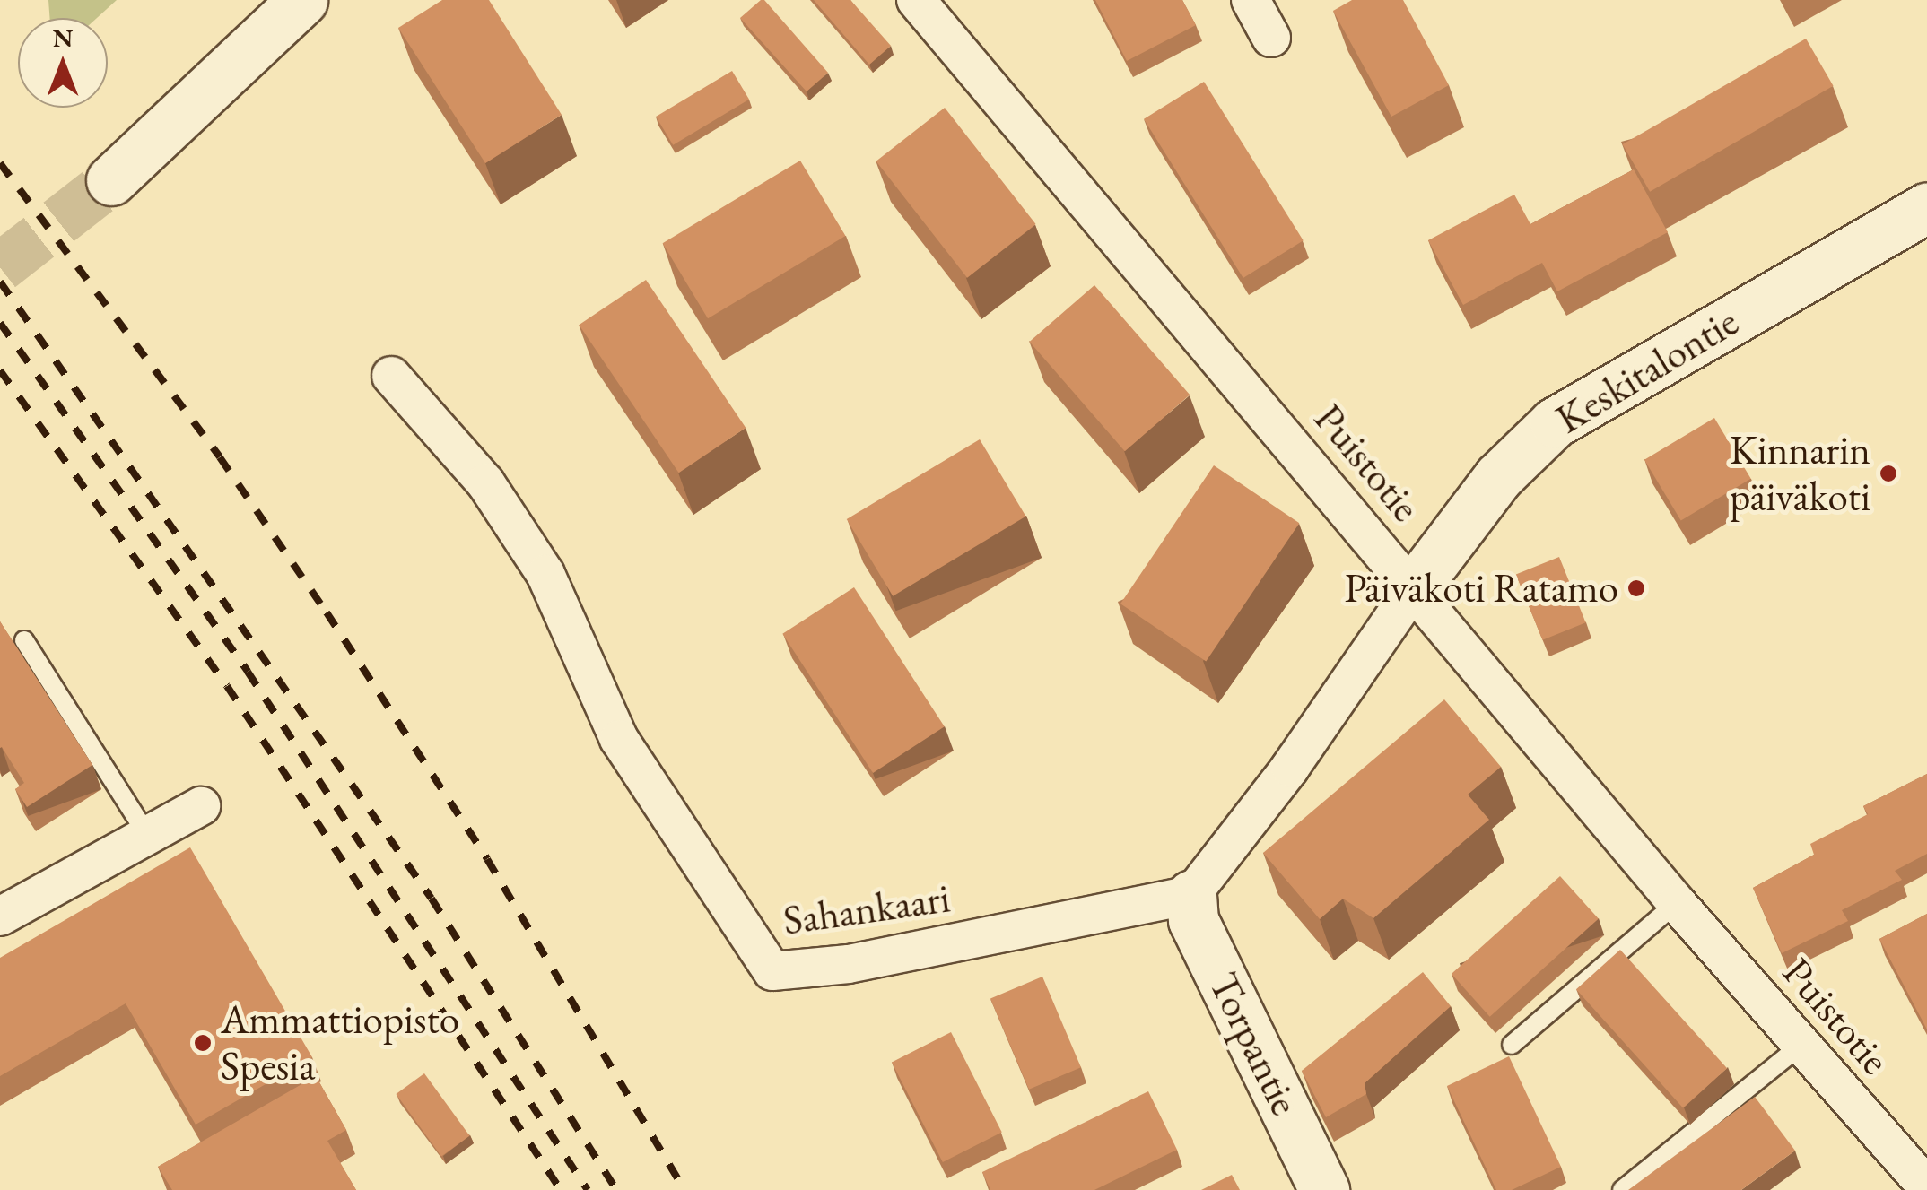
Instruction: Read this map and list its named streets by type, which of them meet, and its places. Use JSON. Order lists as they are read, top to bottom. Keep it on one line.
{"streets":{"street":["Keskitalontie","Puistotie","Sahankaari","Torpantie"]},"crossings":[["Keskitalontie","Puistotie"],["Sahankaari","Torpantie"]],"places":["Kinnarin päiväkoti","Päiväkoti Ratamo","Ammattiopisto Spesia"],"north":"top"}
